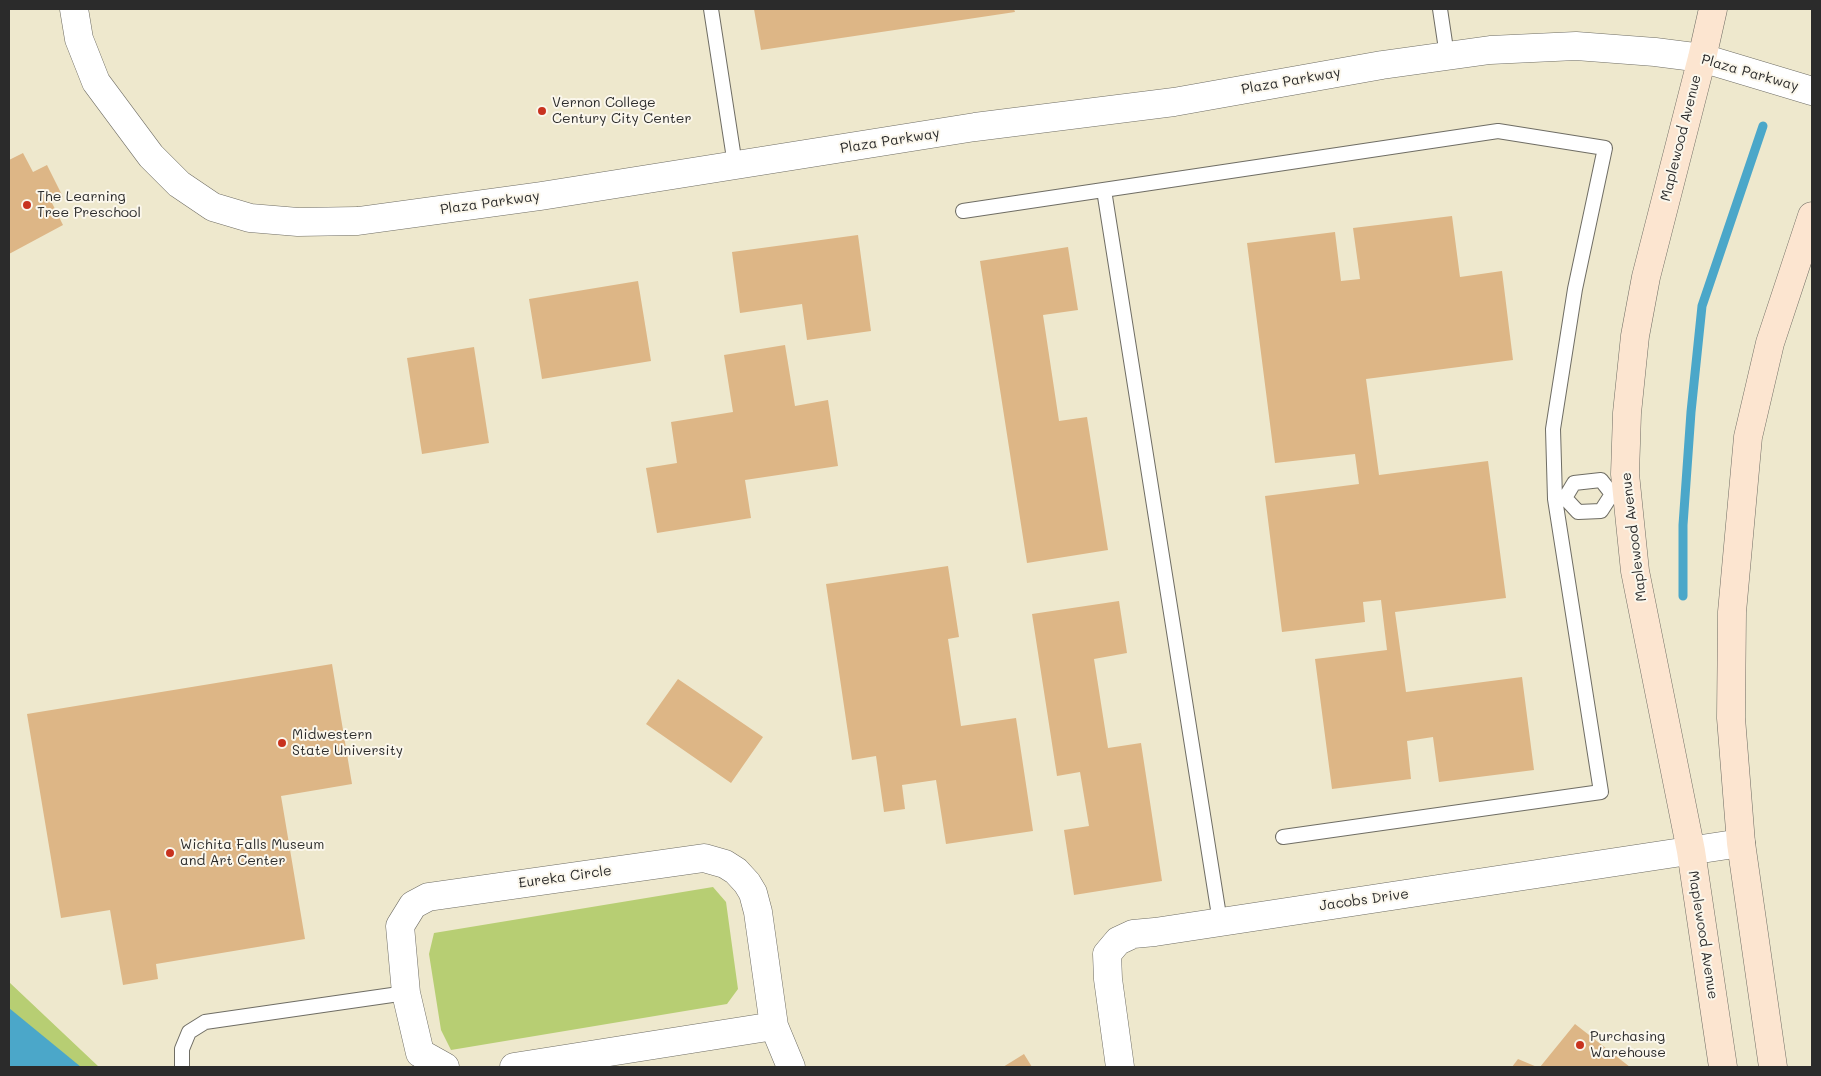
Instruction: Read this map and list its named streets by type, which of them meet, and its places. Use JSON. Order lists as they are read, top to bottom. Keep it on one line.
{"streets":{"street":["Plaza Parkway","Maplewood Avenue","Eureka Circle","Jacobs Drive"]},"crossings":[["Plaza Parkway","Maplewood Avenue"],["Maplewood Avenue","Jacobs Drive"]],"places":["Vernon College Century City Center","The Learning Tree Preschool","Midwestern State University","Wichita Falls Museum and Art Center","Purchasing Warehouse"]}
